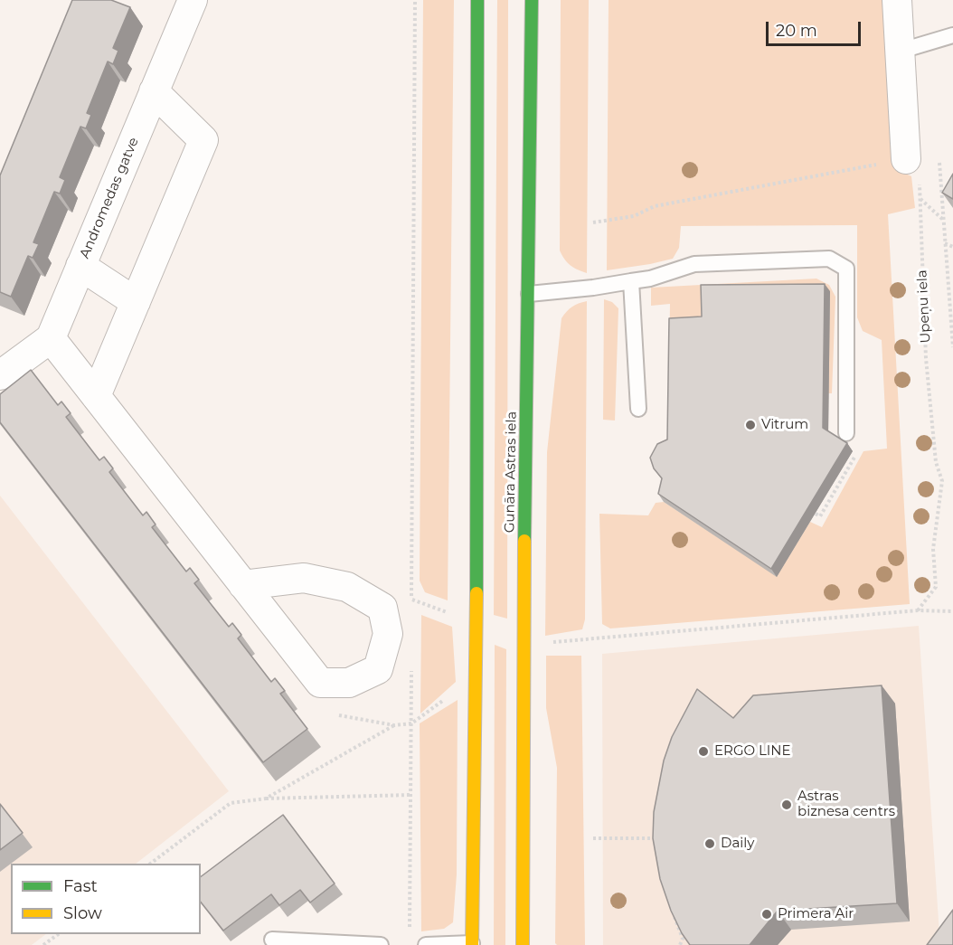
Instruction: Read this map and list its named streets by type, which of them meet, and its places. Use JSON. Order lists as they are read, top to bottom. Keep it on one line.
{"streets":{"main road":["Gunāra Astras iela"],"street":["Andromedas gatve"],"path":["Upeņu iela"]},"places":["Vitrum","ERGO LINE","Astras biznesa centrs","Daily","Primera Air"],"legend":["Fast","Slow"],"scale_bar":"20 m"}
